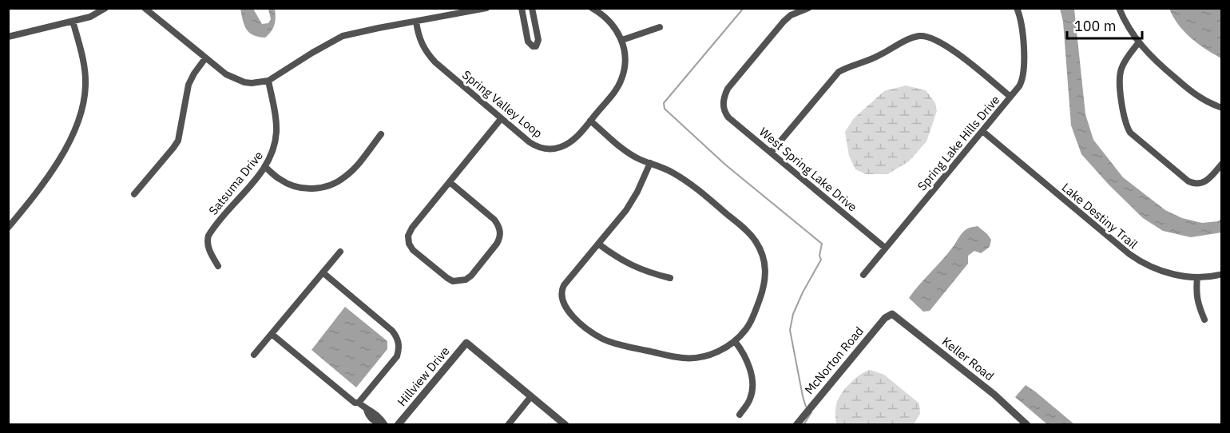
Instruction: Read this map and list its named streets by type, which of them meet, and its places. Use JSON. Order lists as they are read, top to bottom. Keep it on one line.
{"streets":{"street":["Spring Valley Loop","Spring Lake Hills Drive","West Spring Lake Drive","Satsuma Drive","Lake Destiny Trail","Keller Road","McNorton Road","Hillview Drive"]},"crossings":[["Spring Lake Hills Drive","West Spring Lake Drive"],["Spring Lake Hills Drive","Lake Destiny Trail"],["Keller Road","McNorton Road"]],"scale_bar":"100 m"}
